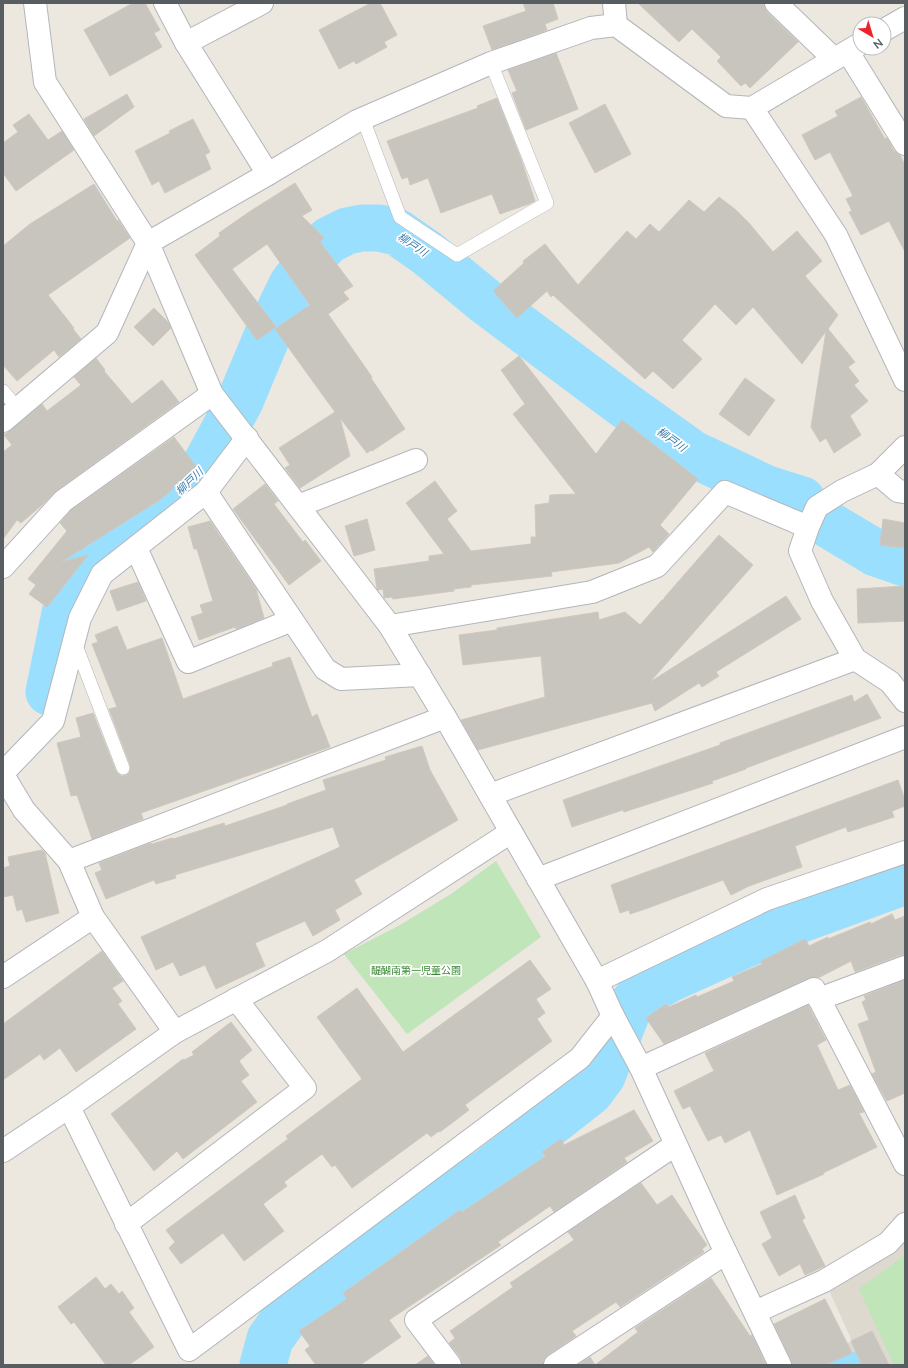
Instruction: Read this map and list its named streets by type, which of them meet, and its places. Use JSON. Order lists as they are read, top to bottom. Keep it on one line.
{"water":["柳戸川"],"parks":["醍醐南第一児童公園"],"north":"bottom right"}
